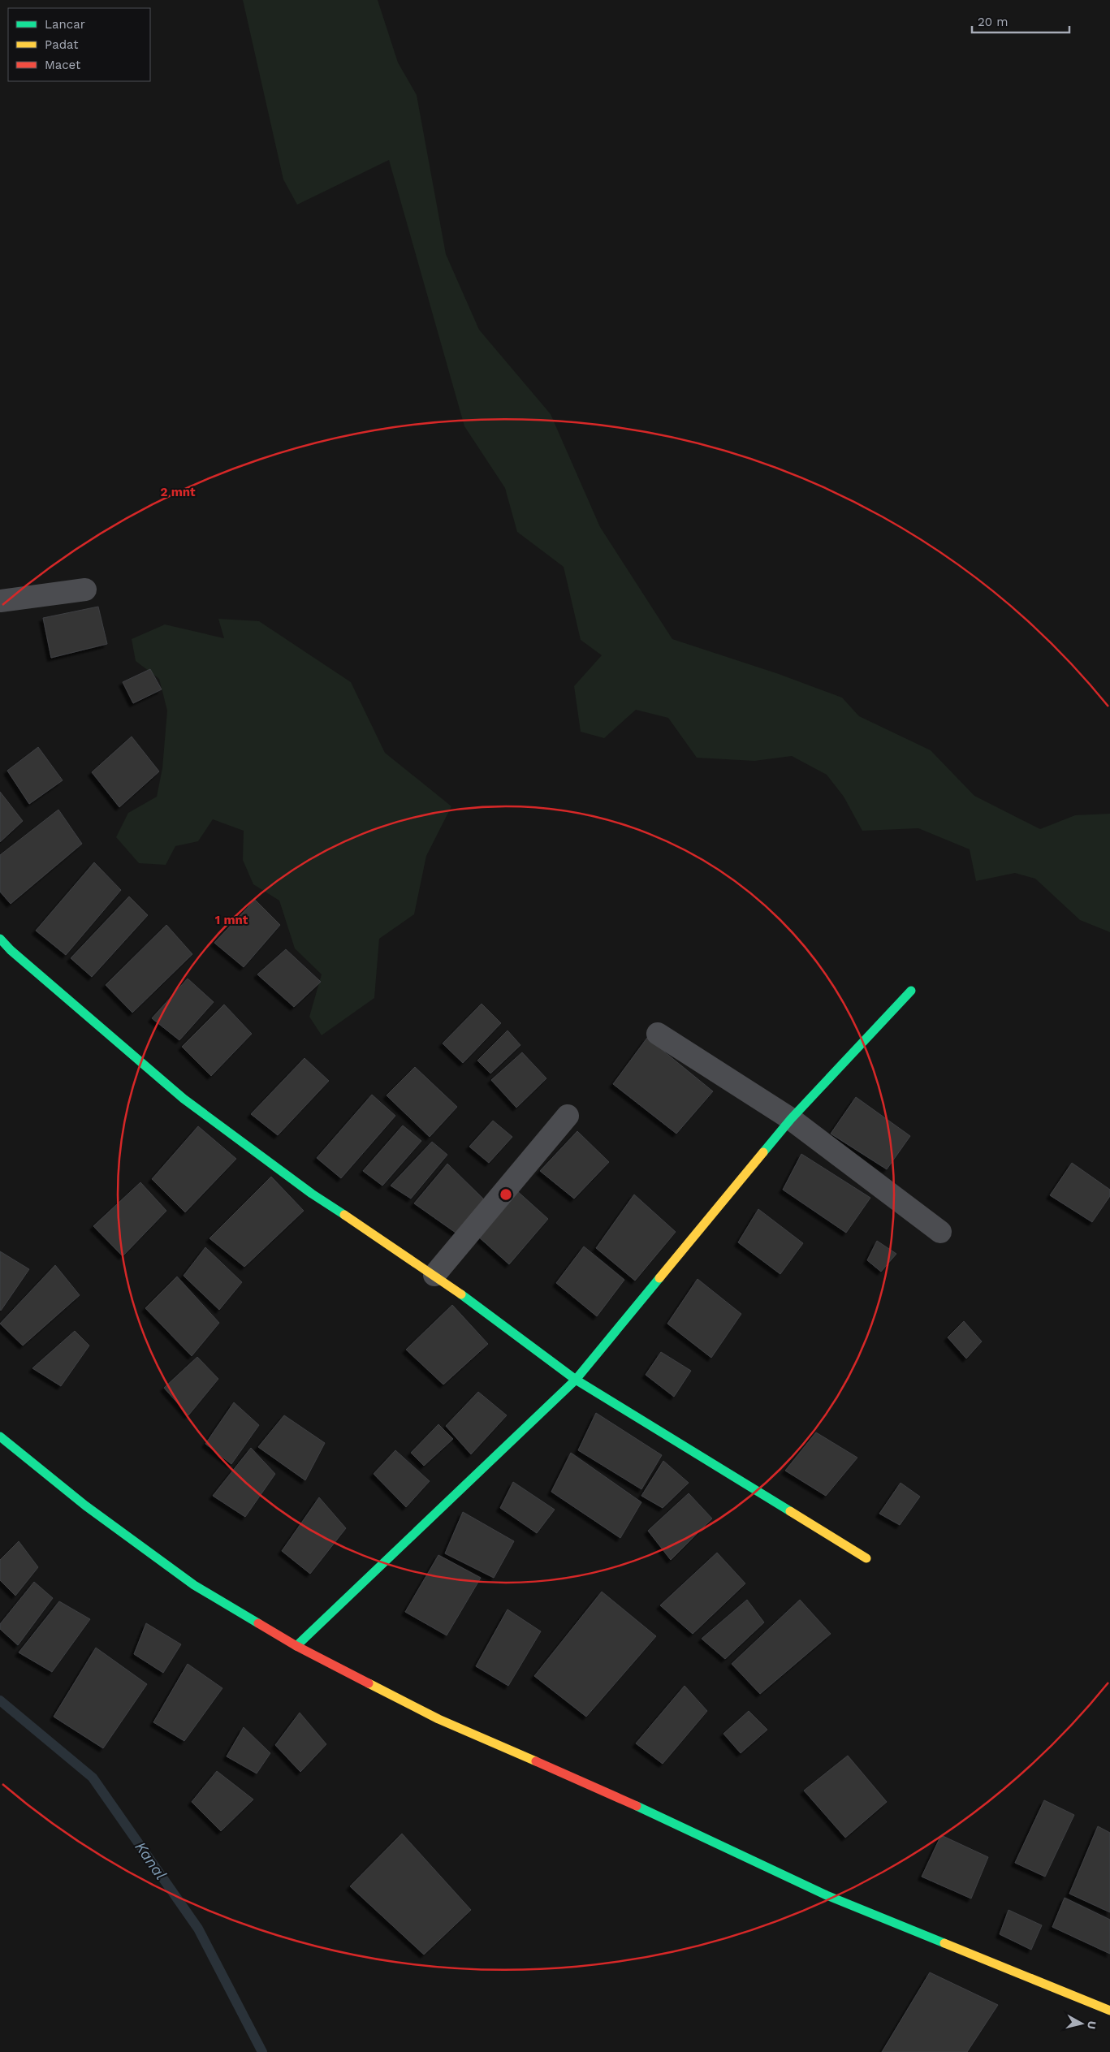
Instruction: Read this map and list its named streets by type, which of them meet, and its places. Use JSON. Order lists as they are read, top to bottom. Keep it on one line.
{"water":["Kanal"],"legend":["Lancar","Padat","Macet"],"scale_bar":"20 m","north":"right","rings":["2 mnt","1 mnt"]}
